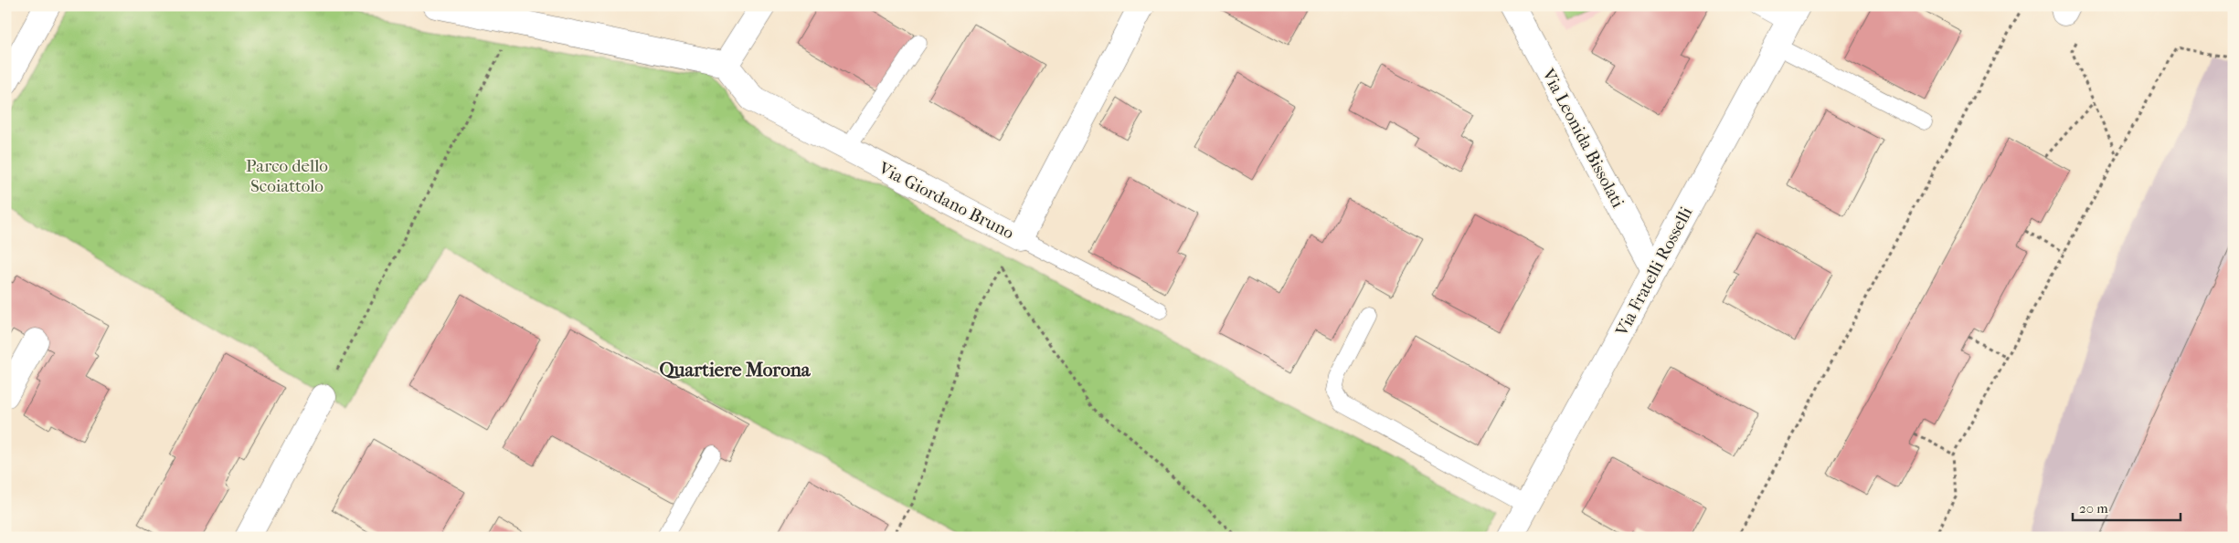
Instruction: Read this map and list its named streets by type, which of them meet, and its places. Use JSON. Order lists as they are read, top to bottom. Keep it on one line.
{"streets":{"street":["Via Leonida Bissolati","Via Giordano Bruno","Via Fratelli Rosselli"]},"crossings":[["Via Leonida Bissolati","Via Fratelli Rosselli"]],"districts":["Quartiere Morona"],"parks":["Parco dello Scoiattolo"],"scale_bar":"20 m"}
